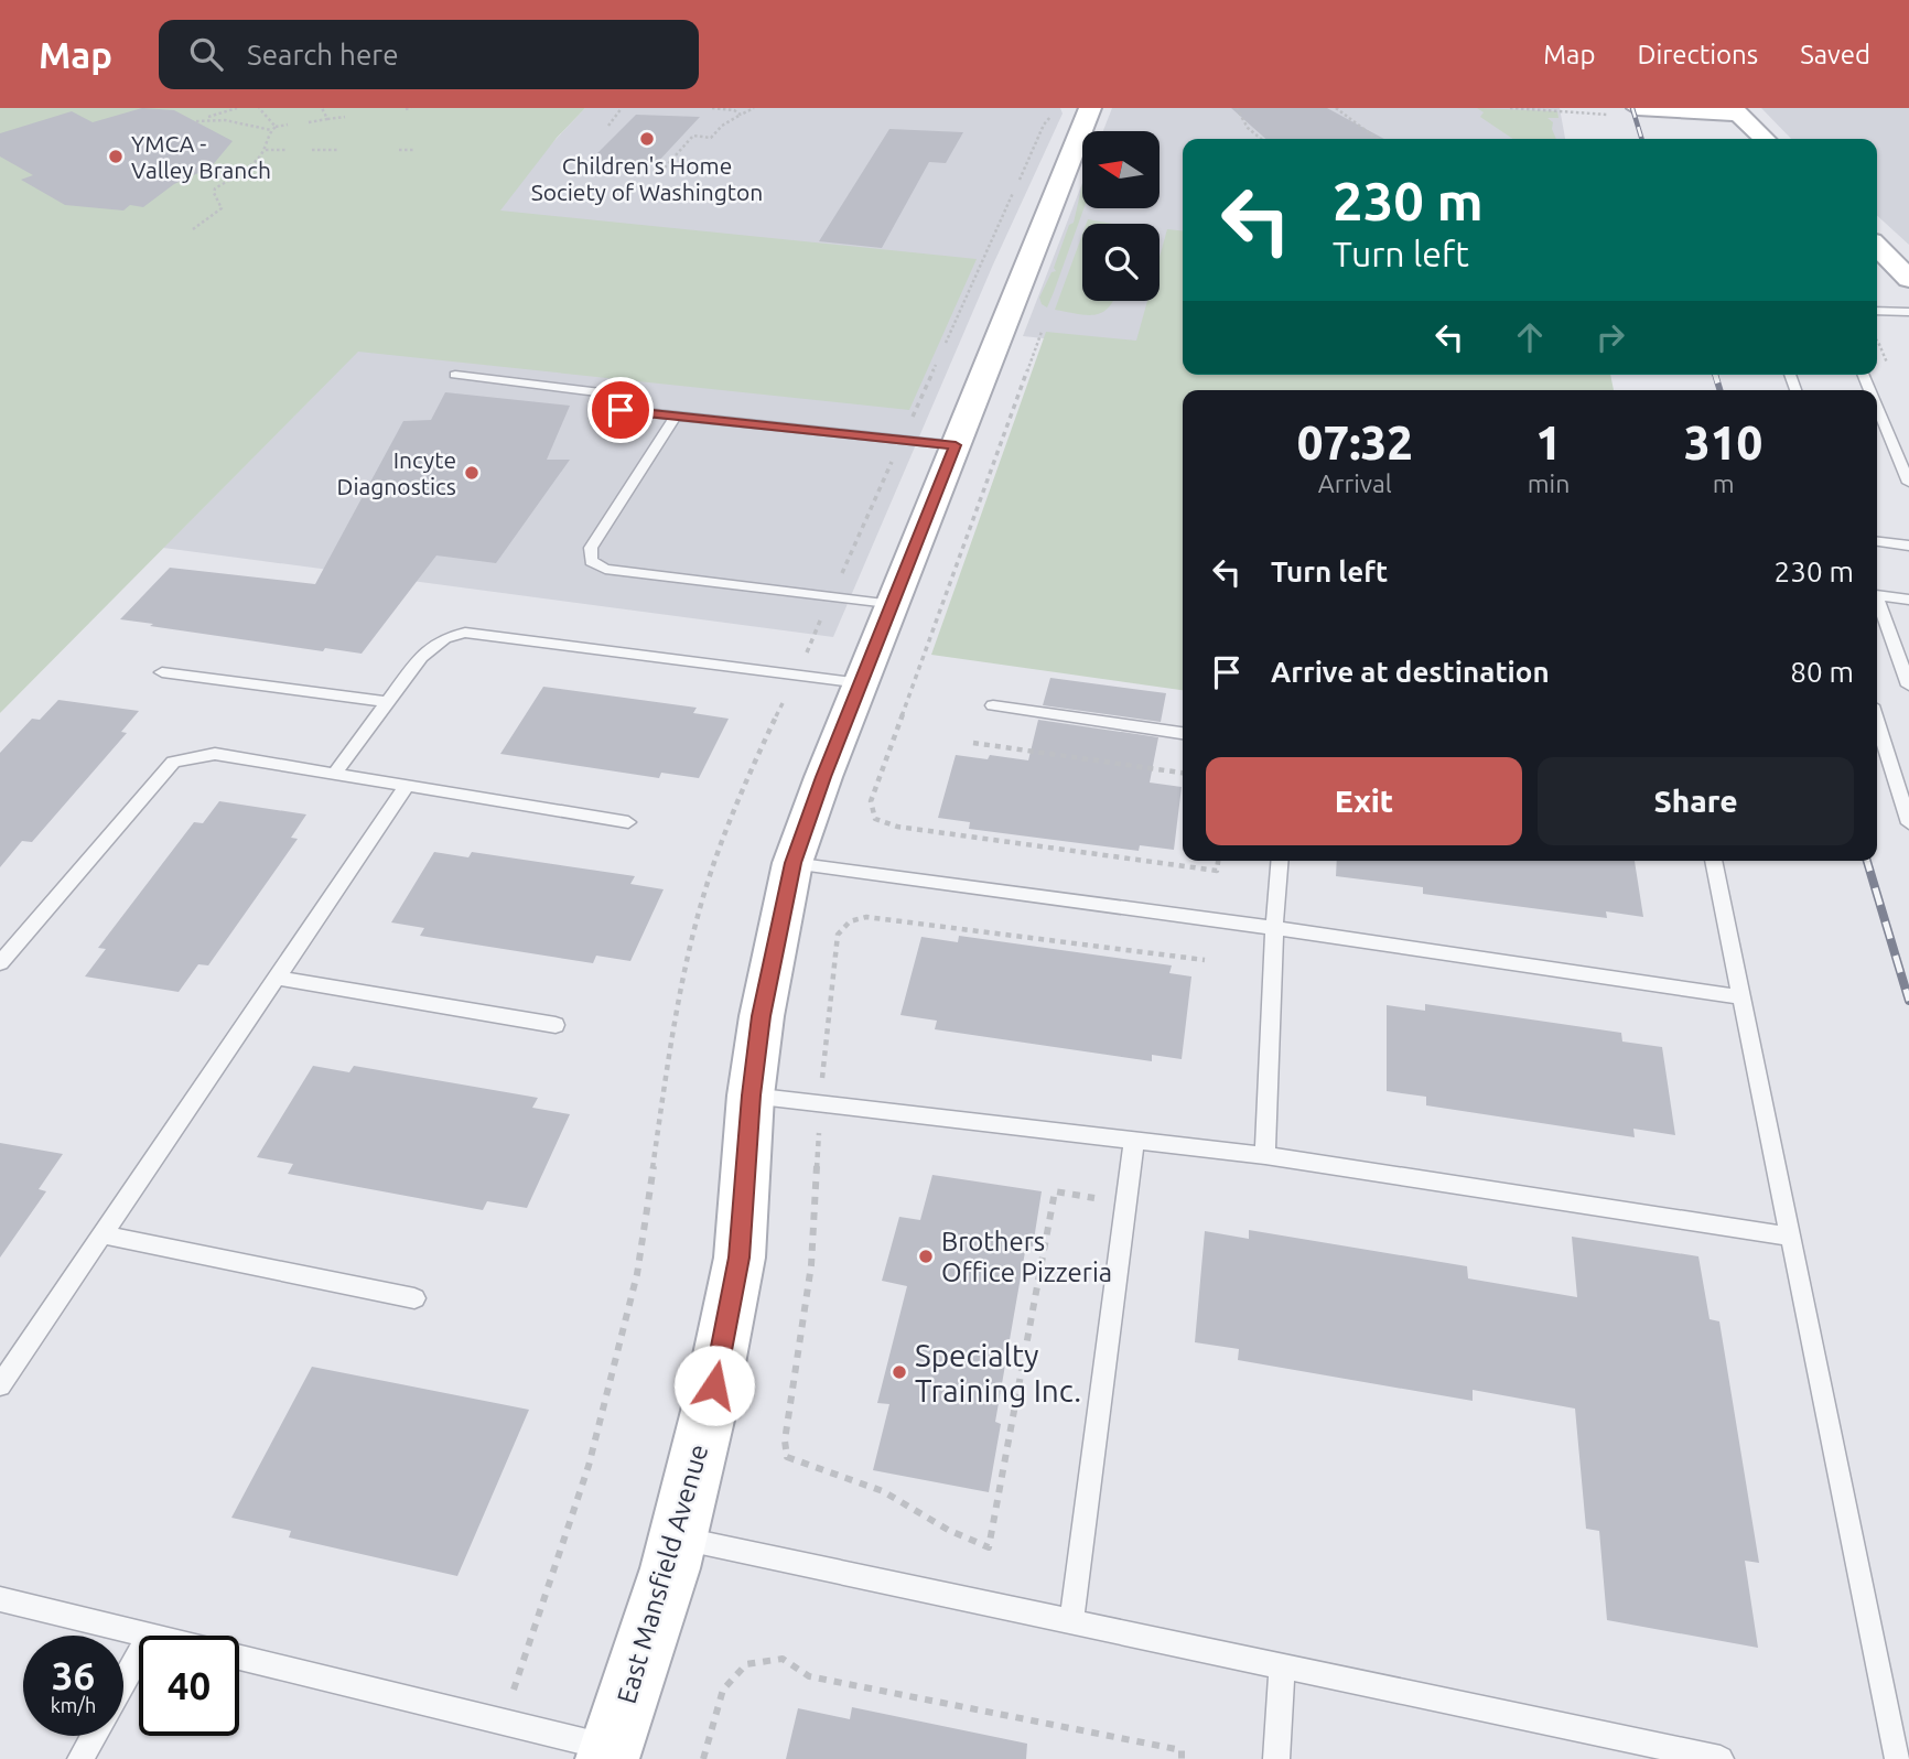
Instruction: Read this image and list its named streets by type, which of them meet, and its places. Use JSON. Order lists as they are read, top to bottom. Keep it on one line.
{"streets":{"street":["East Mansfield Avenue"]},"places":["Children's Home Society of Washington","YMCA - Valley Branch","Incyte Diagnostics","Brothers Office Pizzeria","Specialty Training Inc."],"north":"left","page":{"header":"Map","search":"Search here","nav":["Map","Directions","Saved"],"turn":["230 m","Turn left"],"eta":["07:32","Arrival","1","min","310","m"],"list":[{"name":"Turn left","value":"230 m"},{"name":"Arrive at destination","value":"80 m"}],"buttons":["Exit","Share"],"speed":"36 km/h","limit":"40"}}
